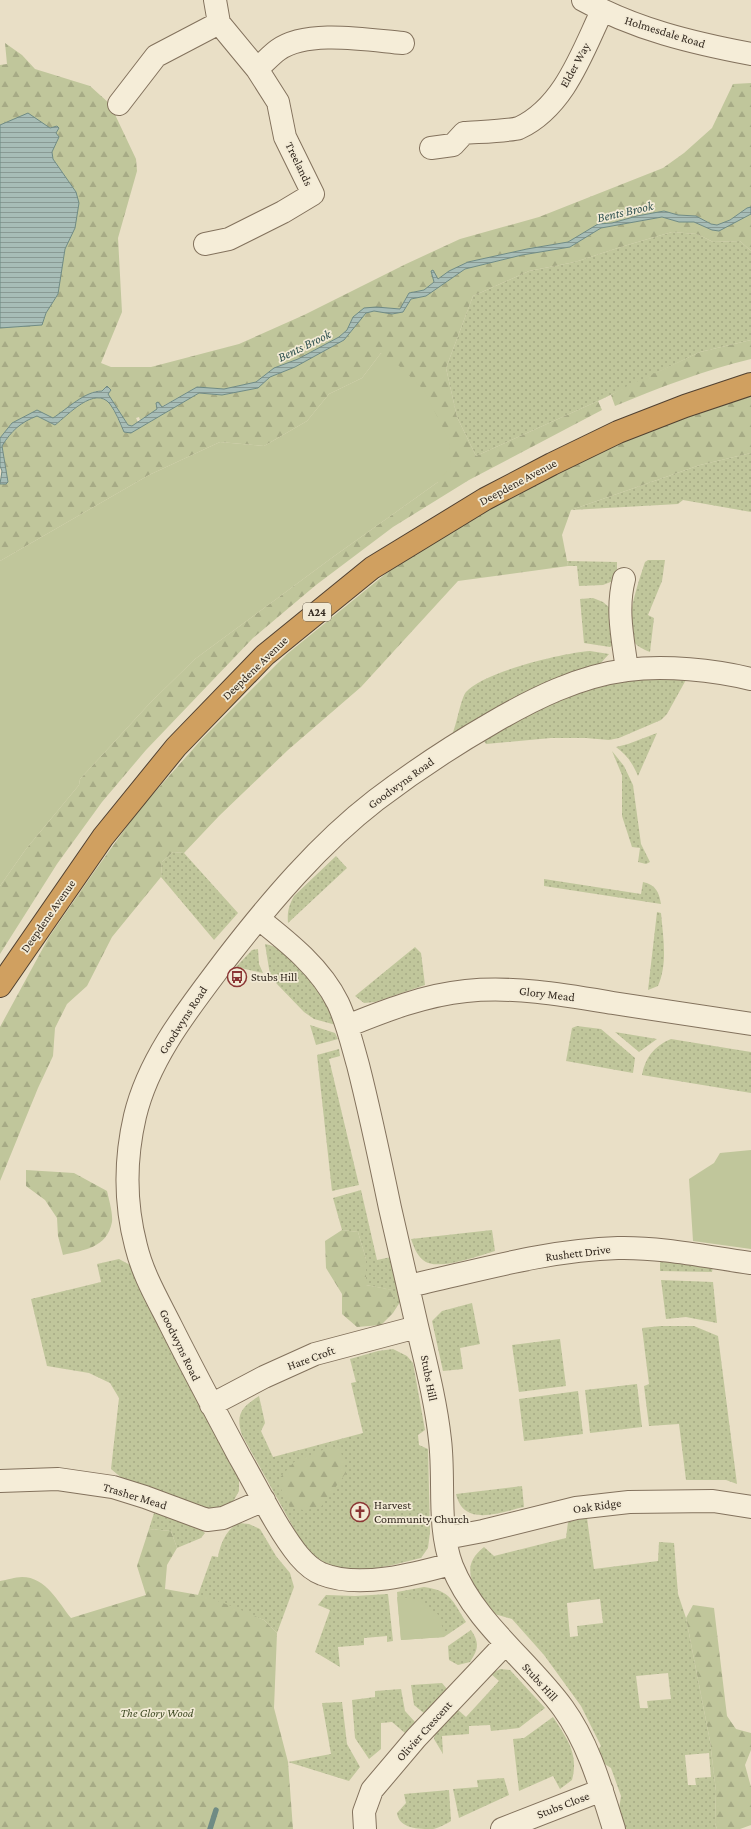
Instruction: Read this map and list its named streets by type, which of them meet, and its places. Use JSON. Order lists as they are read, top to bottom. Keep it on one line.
{"streets":{"highway":["Deepdene Avenue","A24"],"street":["Holmesdale Road","Elder Way","Treelands","Goodwyns Road","Glory Mead","Rushett Drive","Hare Croft","Stubs Hill","Trasher Mead","Oak Ridge","Olivier Crescent","Stubs Close"]},"crossings":[["Holmesdale Road","Elder Way"],["Goodwyns Road","Hare Croft"],["Goodwyns Road","Stubs Hill"],["Goodwyns Road","Trasher Mead"],["Glory Mead","Stubs Hill"],["Rushett Drive","Stubs Hill"],["Hare Croft","Stubs Hill"],["Stubs Hill","Oak Ridge"],["Stubs Hill","Olivier Crescent"],["Stubs Hill","Stubs Close"]],"water":["Bents Brook"],"parks":["The Glory Wood"],"places":{"bus stop":["Stubs Hill"],"church":["Harvest Community Church"]}}
